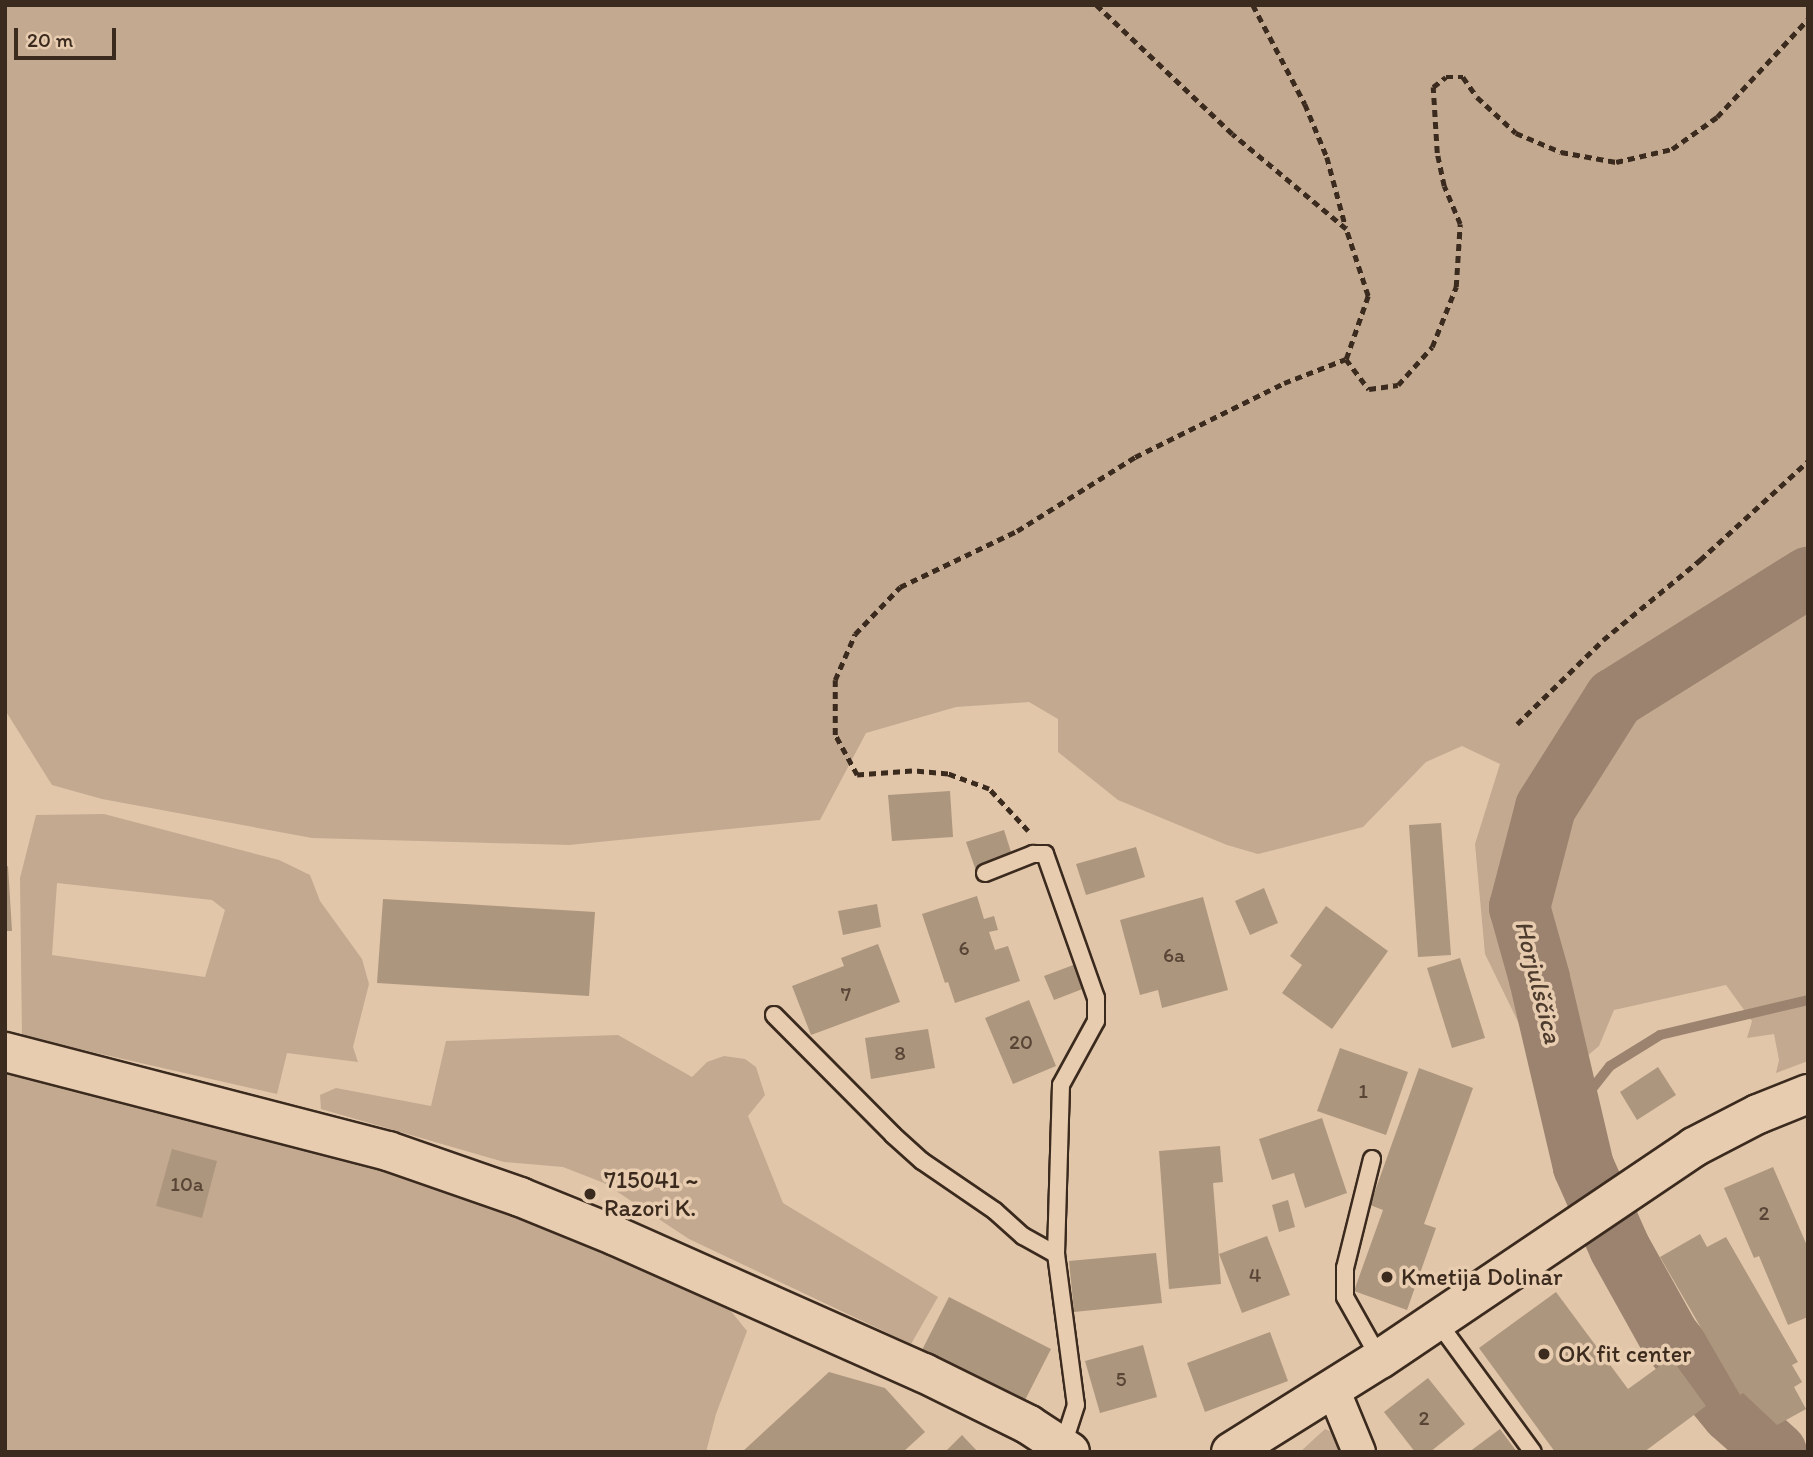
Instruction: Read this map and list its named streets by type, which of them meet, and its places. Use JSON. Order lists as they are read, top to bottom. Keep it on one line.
{"water":["Horjulščica"],"places":["715041 ~ Razori K.","Kmetija Dolinar","OK fit center"],"house_numbers":["6","6a","7","20","8","1","10a","2","4","5","2"],"scale_bar":"20 m"}
